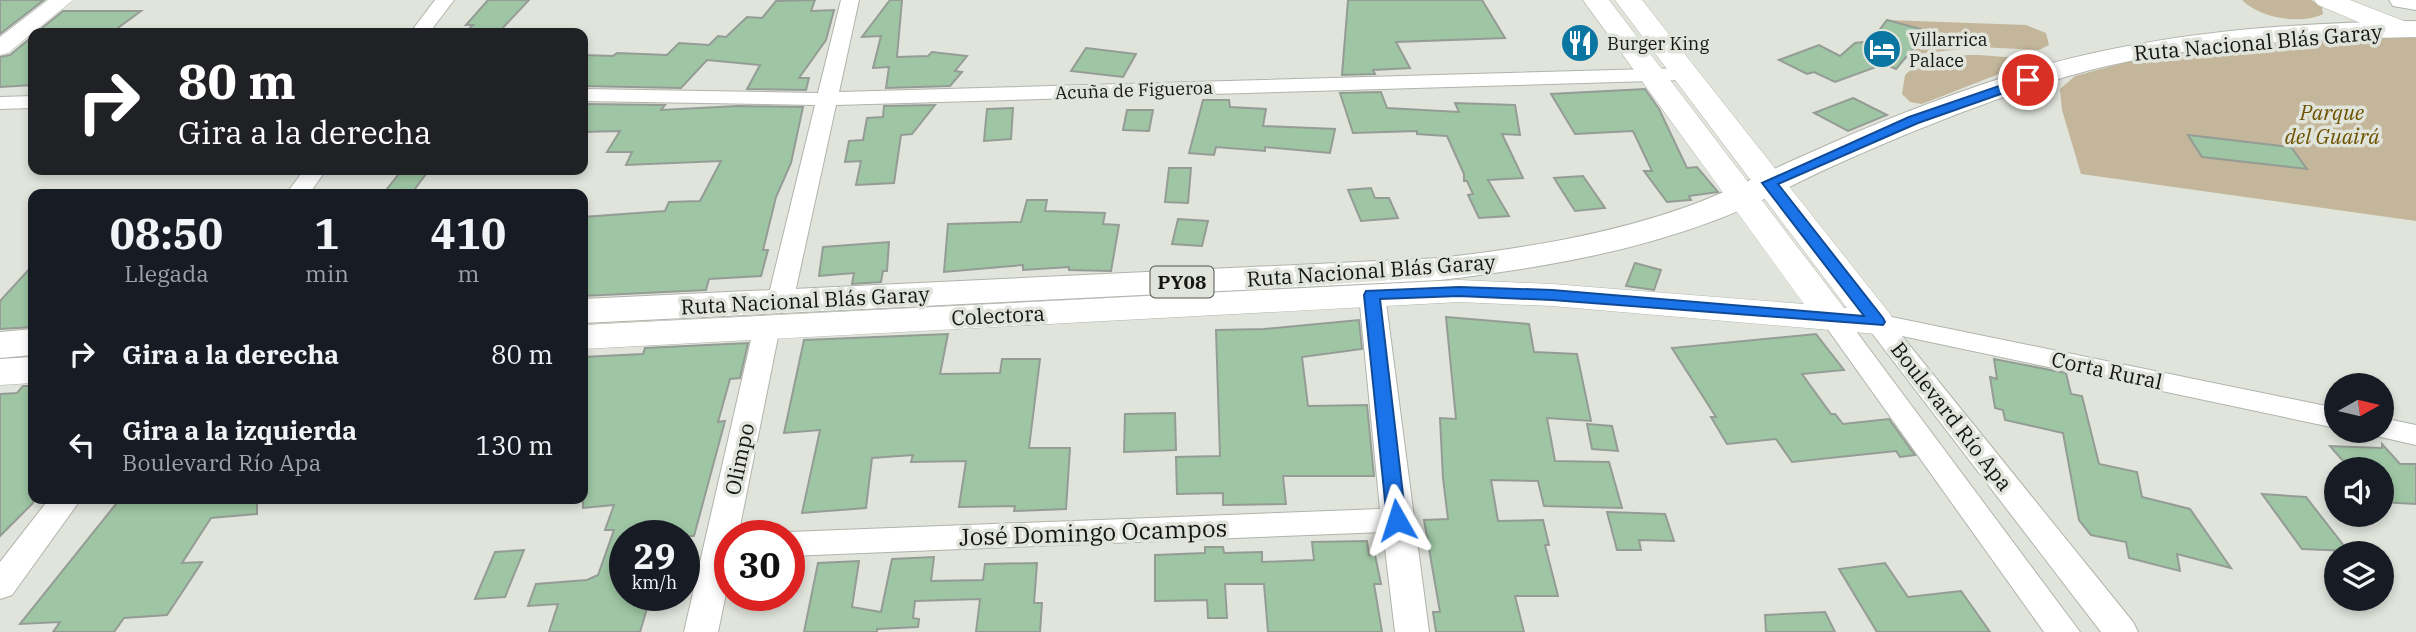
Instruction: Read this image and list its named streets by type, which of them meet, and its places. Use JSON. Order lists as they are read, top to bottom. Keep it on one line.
{"streets":{"highway":["Ruta Nacional Blás Garay","PY08"],"main road":["Colectora","Boulevard Río Apa"],"street":["Acuña de Figueroa","Corta Rural","Olimpo","José Domingo Ocampos"]},"crossings":[["Ruta Nacional Blás Garay","Colectora"],["Ruta Nacional Blás Garay","Boulevard Río Apa"],["Ruta Nacional Blás Garay","Olimpo"],["Acuña de Figueroa","Boulevard Río Apa"],["Acuña de Figueroa","Olimpo"],["Colectora","Corta Rural"],["Colectora","Boulevard Río Apa"],["Colectora","Olimpo"],["Corta Rural","Boulevard Río Apa"]],"parks":["Parque del Guairá"],"places":{"restaurant":["Burger King"],"hotel":["Villarrica Palace"]},"north":"right","page":{"turn":["80 m","Gira a la derecha"],"eta":["08:50","Llegada","1","min","410","m"],"list":[{"name":"Gira a la derecha","value":"80 m"},{"name":"Gira a la izquierda","note":"Boulevard Río Apa","value":"130 m"}],"speed":"29 km/h","limit":"30"}}
